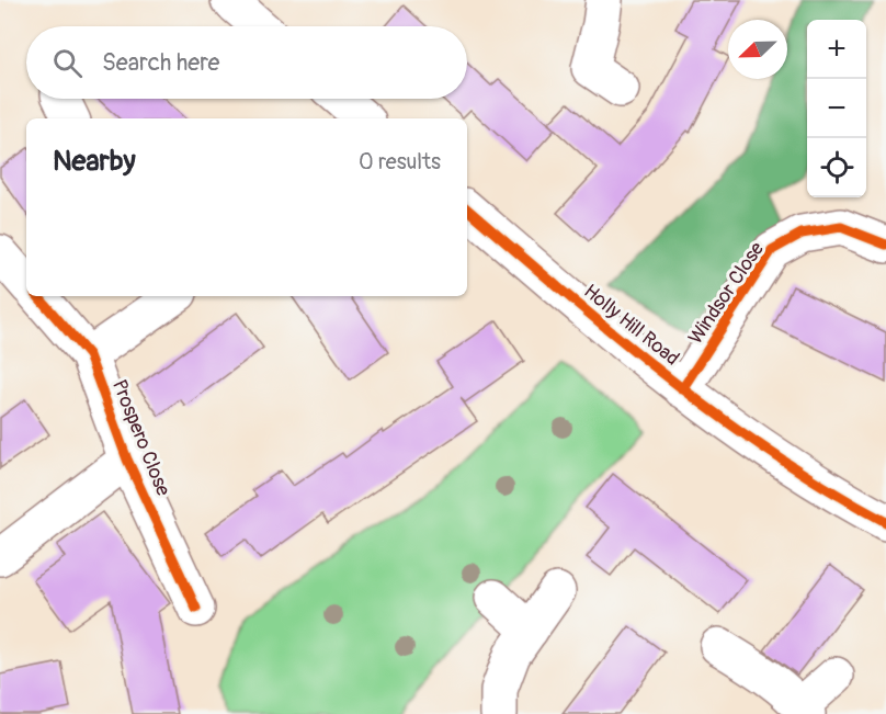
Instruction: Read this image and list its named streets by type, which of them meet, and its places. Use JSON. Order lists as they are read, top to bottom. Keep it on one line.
{"streets":{"street":["Windsor Close","Holly Hill Road","Prospero Close"]},"crossings":[["Windsor Close","Holly Hill Road"]],"north":"bottom left","page":{"map_buttons":["+","−"],"search":"Search here","heading":["Nearby","0 results"]}}
